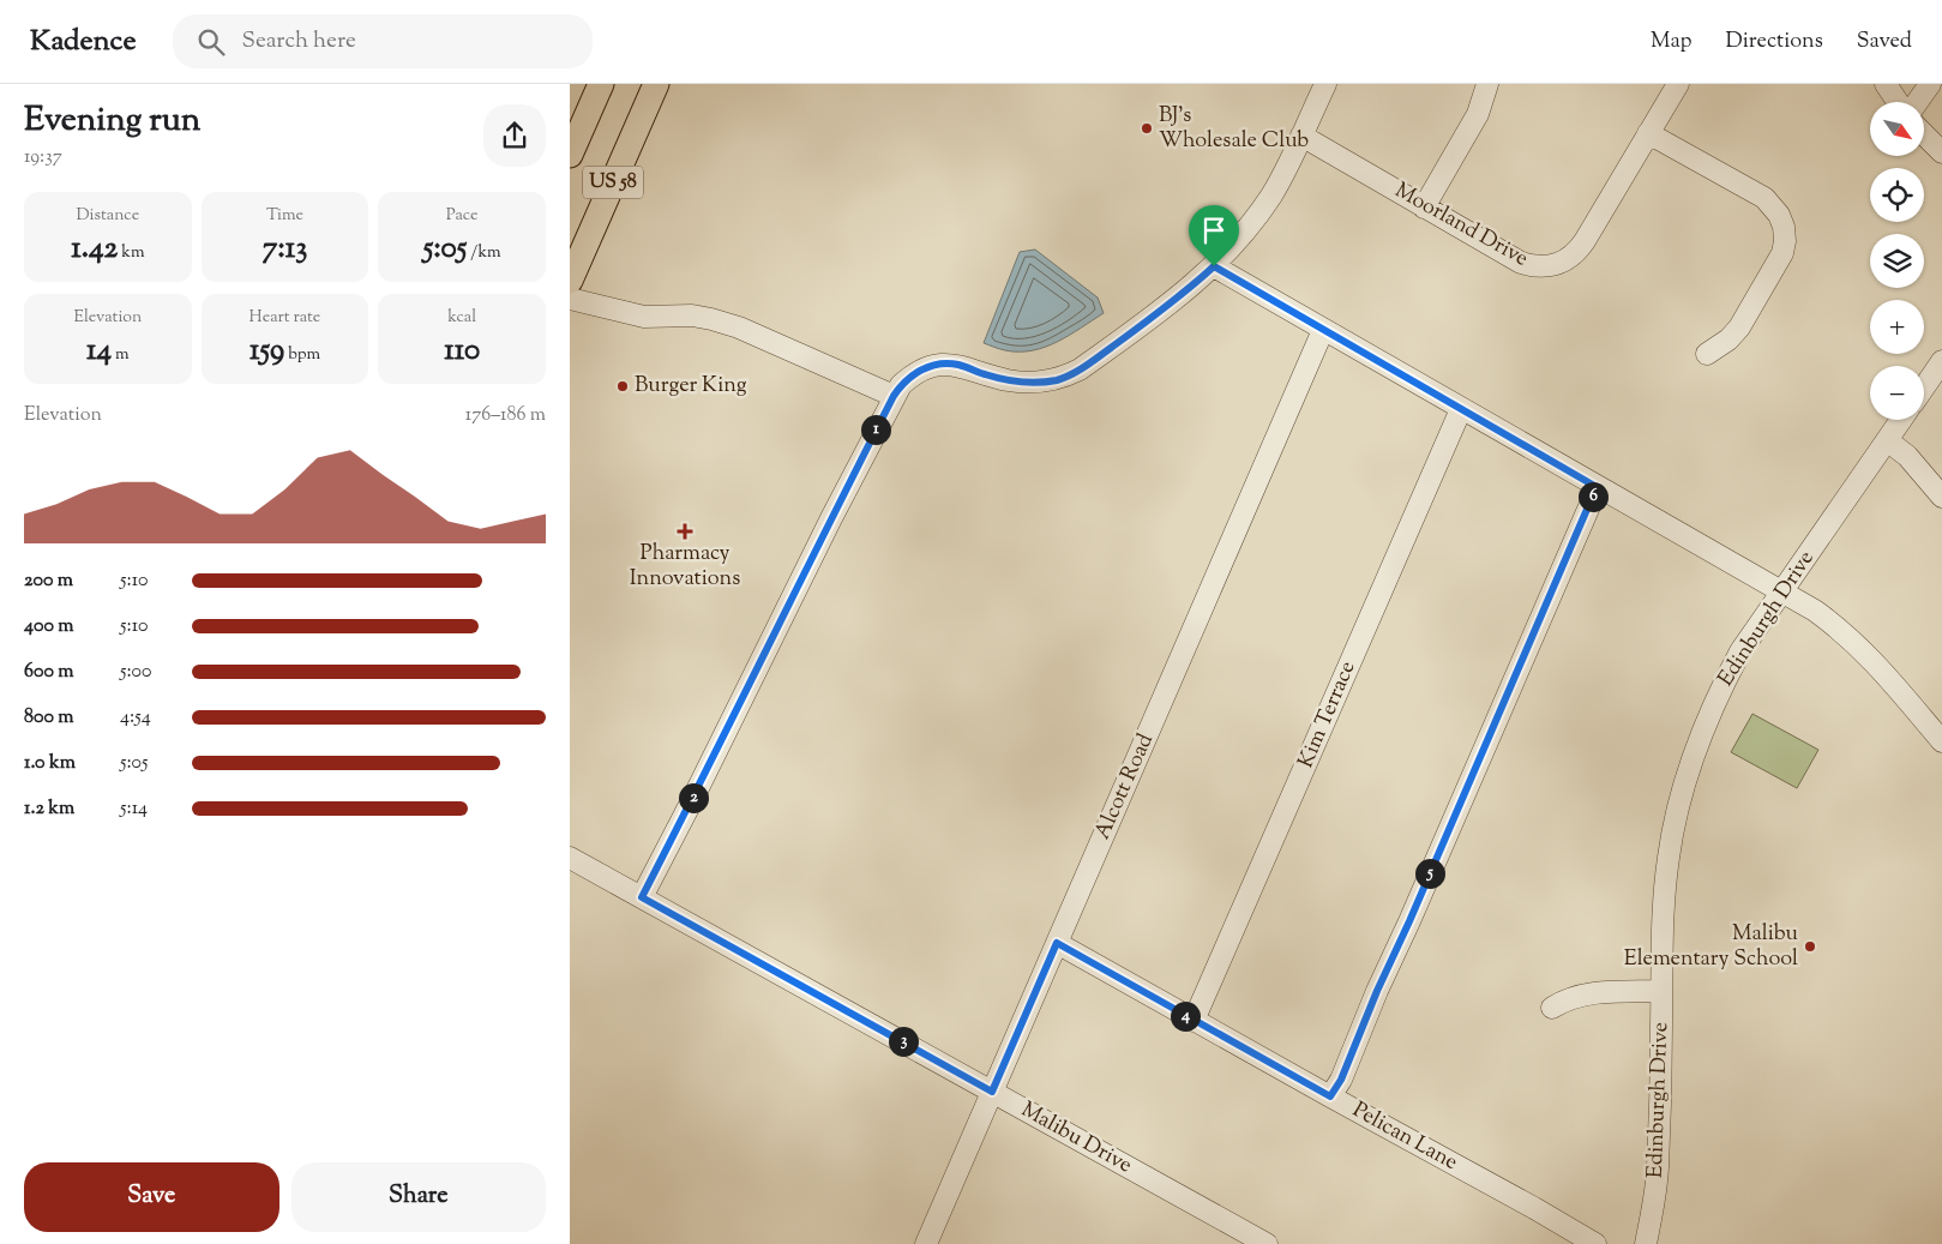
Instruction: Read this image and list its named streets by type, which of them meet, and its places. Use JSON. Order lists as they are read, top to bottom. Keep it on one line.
{"streets":{"main road":["US 58"],"street":["Moorland Drive","Edinburgh Drive","Kim Terrace","Alcott Road","Pelican Lane","Malibu Drive"]},"crossings":[["Kim Terrace","Pelican Lane"],["Alcott Road","Pelican Lane"],["Alcott Road","Malibu Drive"]],"places":{"other":["BJ's Wholesale Club","Burger King","Malibu Elementary School"],"health":["Pharmacy Innovations"]},"north":"bottom right","page":{"header":"Kadence","search":"Search here","nav":["Map","Directions","Saved"],"heading":["Evening run","19:37"],"map_buttons":["+","−"],"stats":[["Distance","1.42 km"],["Time","7:13"],["Pace","5:05 /km"],["Elevation","14 m"],["Heart rate","159 bpm"],["kcal","110"]],"chart":["Elevation","176–186 m"],"pins":["1","6","2","5","4","3"],"list":[{"name":"200 m","note":"5:10"},{"name":"400 m","note":"5:10"},{"name":"600 m","note":"5:00"},{"name":"800 m","note":"4:54"},{"name":"1.0 km","note":"5:05"},{"name":"1.2 km","note":"5:14"}],"buttons":["Save","Share"]}}
